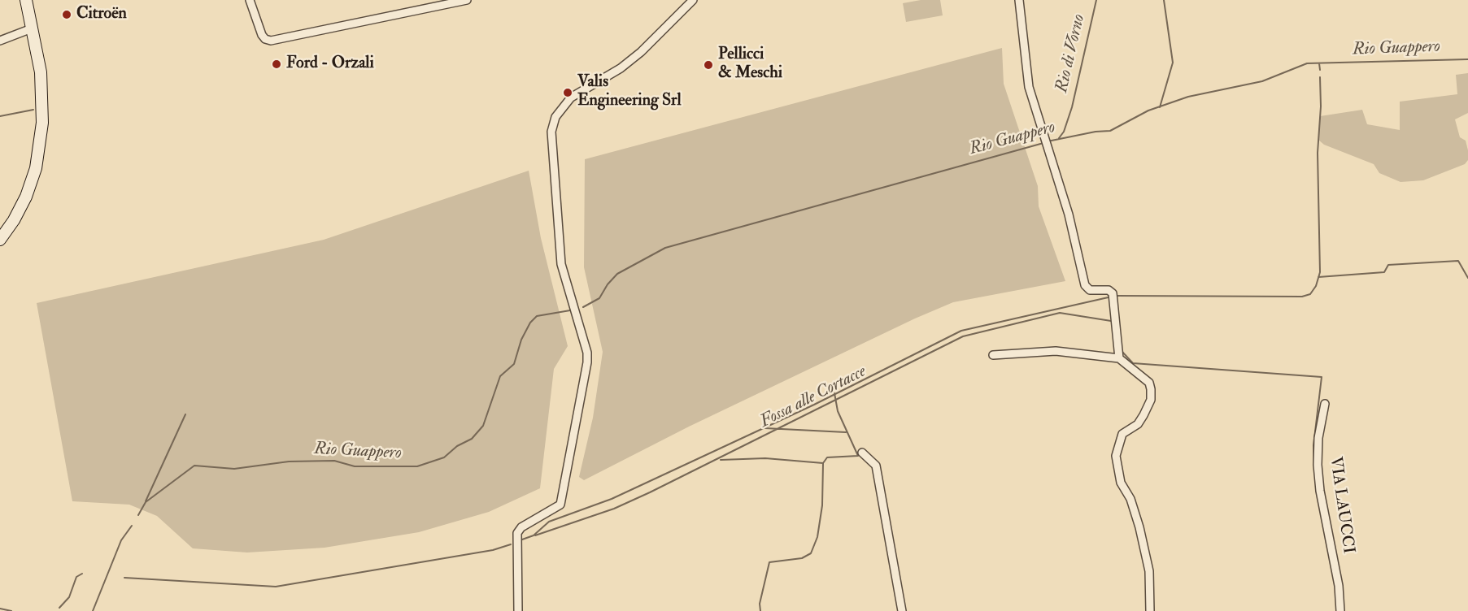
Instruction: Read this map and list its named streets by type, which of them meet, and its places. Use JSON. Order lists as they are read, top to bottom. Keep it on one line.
{"streets":{"street":["VIA LAUCCI"]},"water":["Rio Guappero","Rio di Vorno","Fossa alle Cortacce"],"places":["Citroën","Ford - Orzali","Pellicci & Meschi","Valis Engineering Srl"]}
